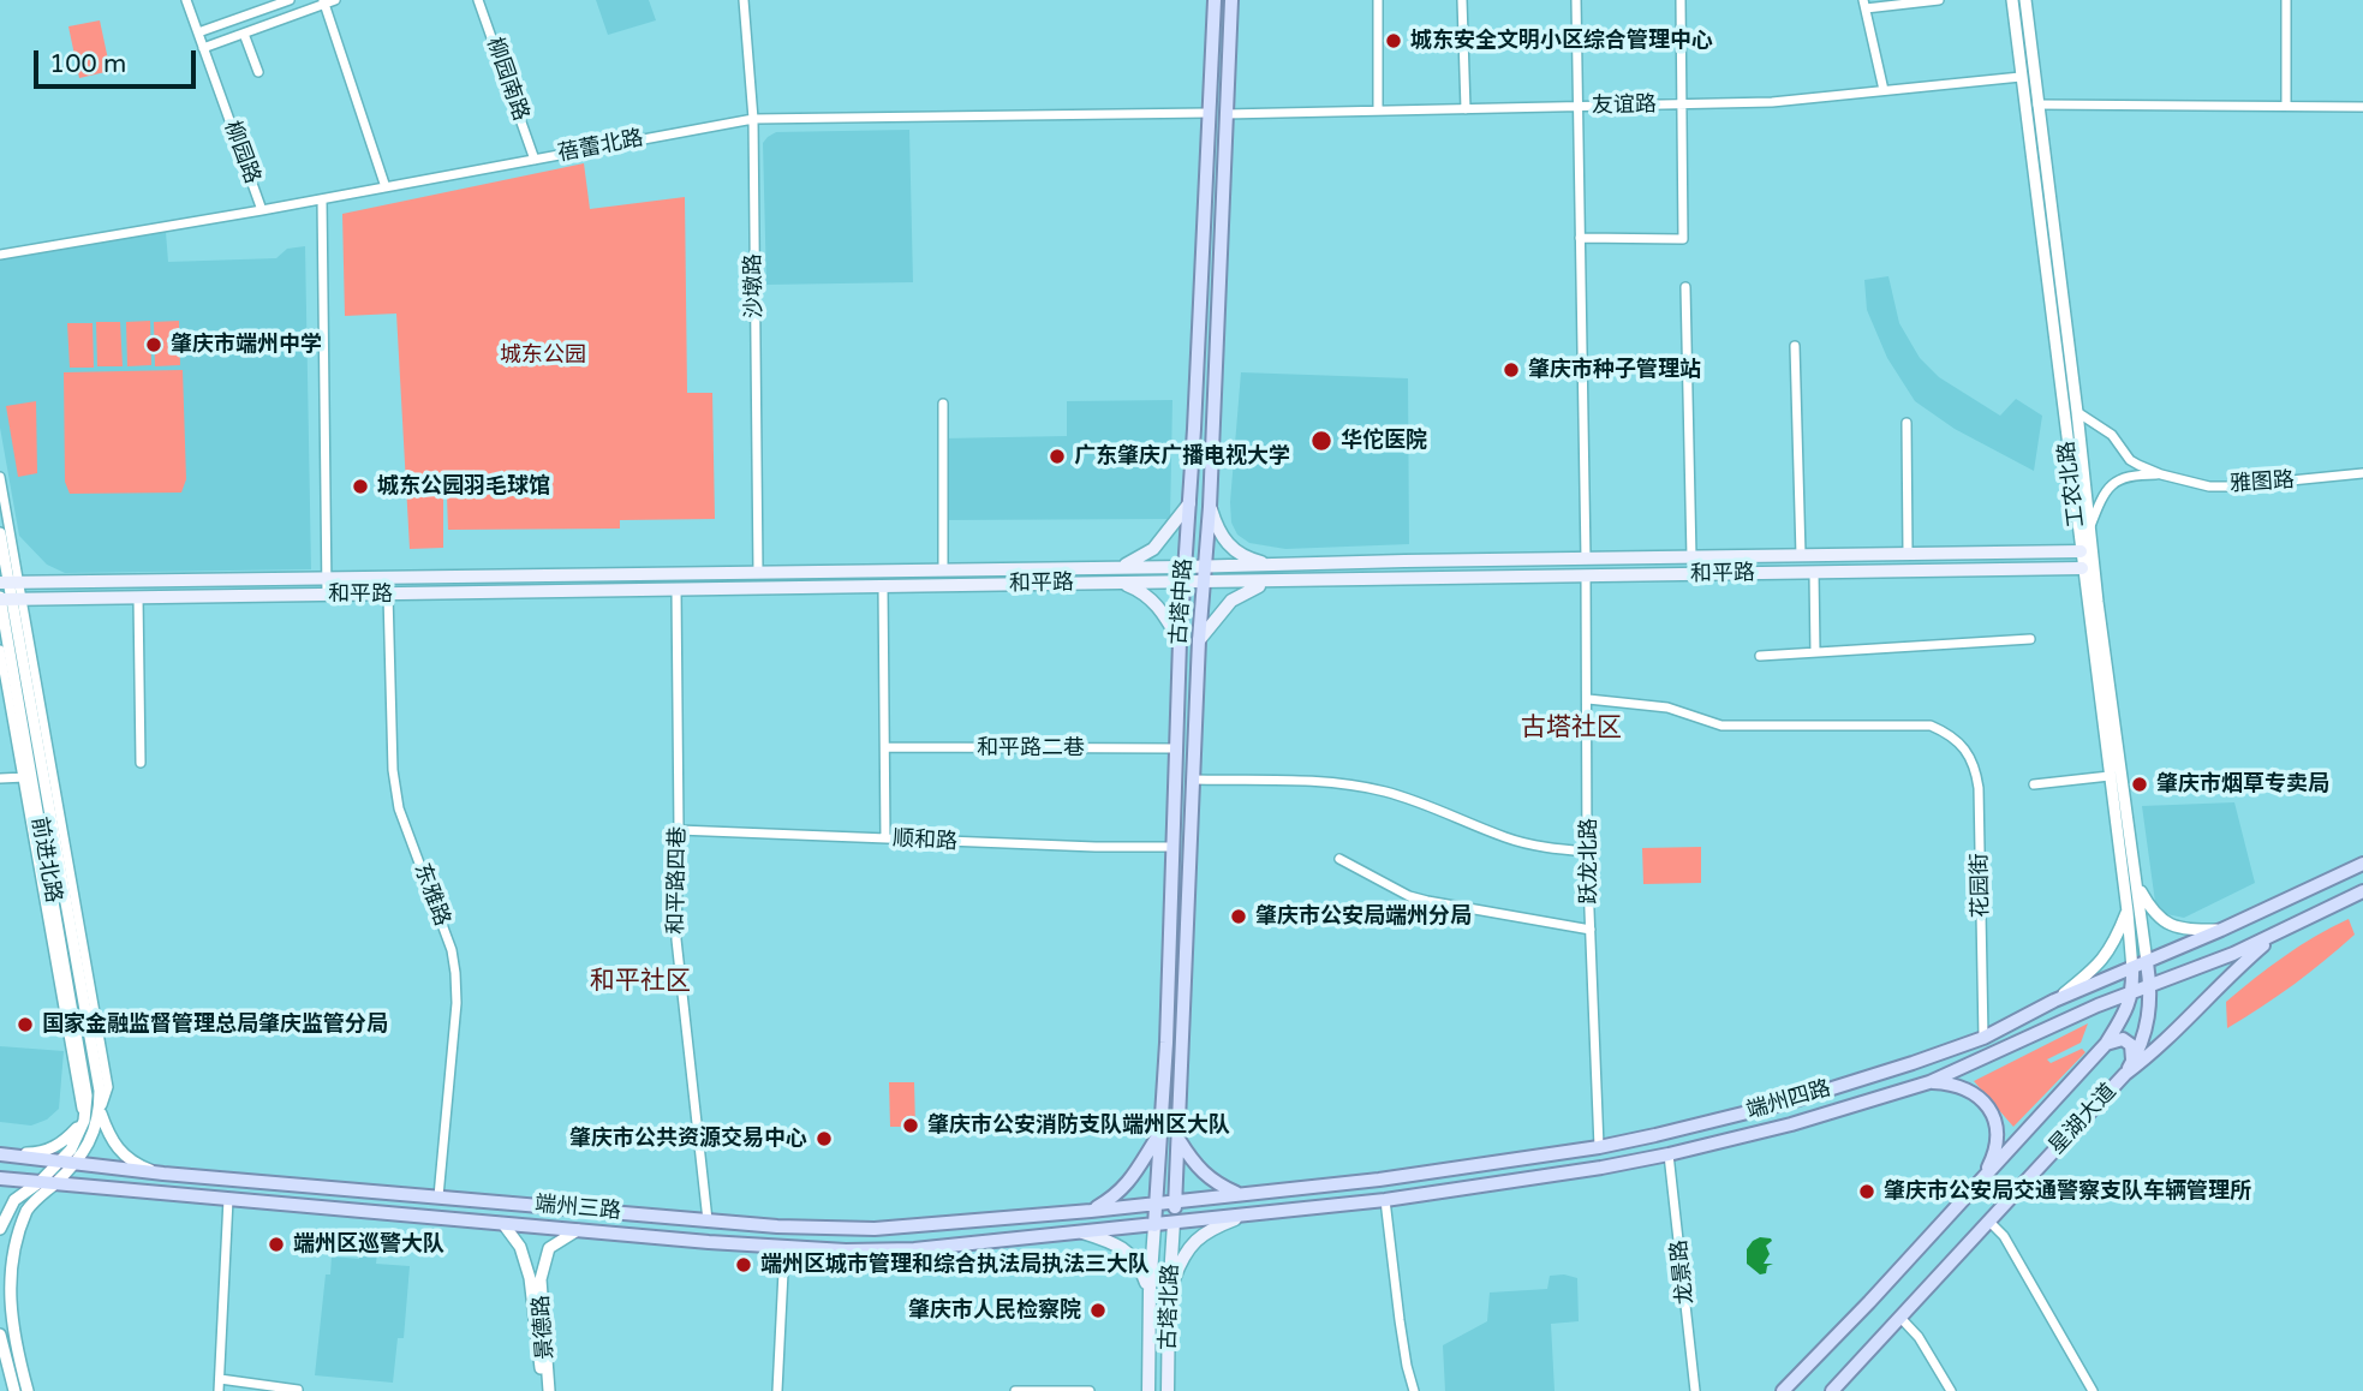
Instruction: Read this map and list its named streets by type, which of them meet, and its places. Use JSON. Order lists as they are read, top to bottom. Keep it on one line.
{"streets":{"main road":["和平路","古塔中路","端州四路","星湖大道","端州三路","古塔北路"],"street":["柳园南路","友谊路","蓓蕾北路","柳园路","沙墩路","雅图路","工农北路","和平路二巷","顺和路","前进北路","跃龙北路","和平路四巷","花园街","东雅路","龙景路","景德路"]},"crossings":[["柳园南路","蓓蕾北路"],["友谊路","工农北路"],["友谊路","古塔中路"],["蓓蕾北路","柳园路"],["蓓蕾北路","沙墩路"],["蓓蕾北路","古塔中路"],["沙墩路","和平路"],["工农北路","和平路"],["工农北路","端州四路"],["工农北路","星湖大道"],["和平路","古塔中路"],["和平路","前进北路"],["和平路","跃龙北路"],["和平路","和平路四巷"],["和平路","东雅路"],["古塔中路","和平路二巷"],["古塔中路","顺和路"],["古塔中路","端州四路"],["古塔中路","端州三路"],["古塔中路","古塔北路"],["顺和路","和平路四巷"],["前进北路","端州三路"],["跃龙北路","花园街"],["跃龙北路","端州四路"],["和平路四巷","端州三路"],["花园街","端州四路"],["东雅路","端州三路"],["端州四路","星湖大道"],["端州四路","端州三路"],["端州四路","龙景路"],["端州四路","古塔北路"],["端州三路","古塔北路"],["端州三路","景德路"]],"districts":["古塔社区","和平社区"],"parks":["城东公园"],"places":["城东安全文明小区综合管理中心","肇庆市端州中学","肇庆市种子管理站","华佗医院","广东肇庆广播电视大学","城东公园羽毛球馆","肇庆市烟草专卖局","肇庆市公安局端州分局","国家金融监督管理总局肇庆监管分局","肇庆市公安消防支队端州区大队","肇庆市公共资源交易中心","肇庆市公安局交通警察支队车辆管理所","端州区巡警大队","端州区城市管理和综合执法局执法三大队","肇庆市人民检察院"],"scale_bar":"100 m"}
